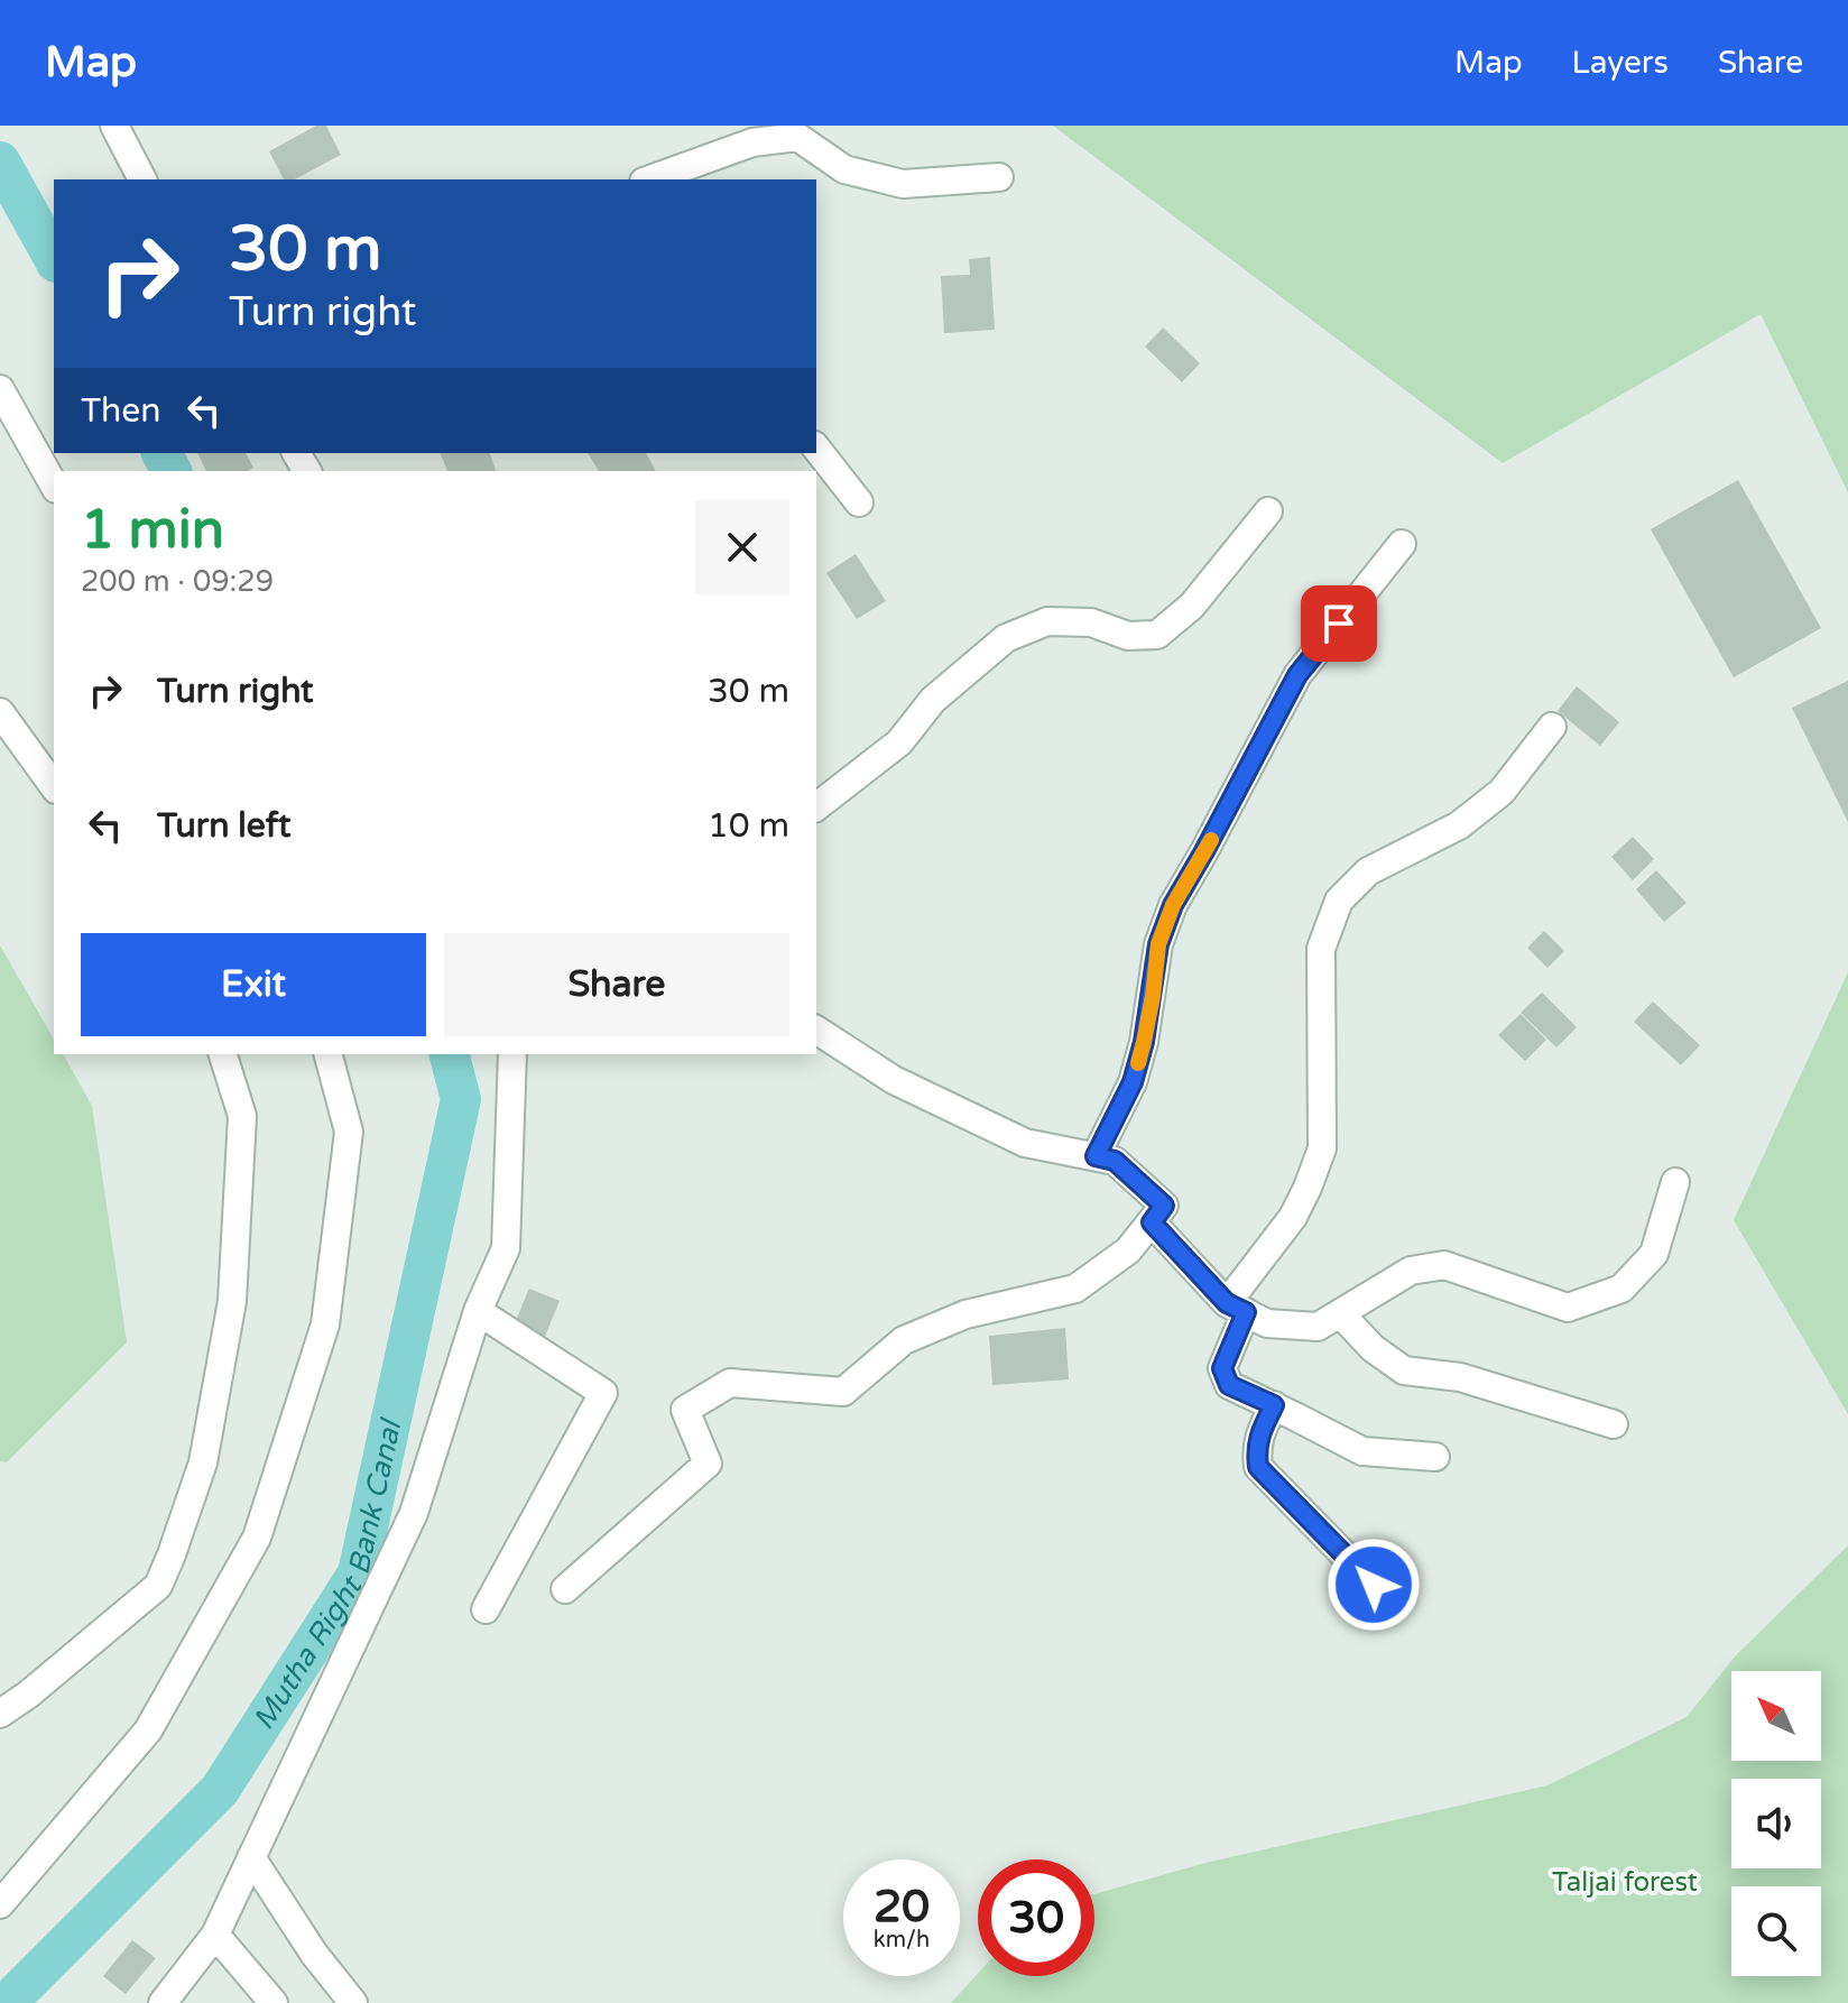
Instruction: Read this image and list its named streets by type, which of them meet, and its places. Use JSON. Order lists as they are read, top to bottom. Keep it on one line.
{"water":["Mutha Right Bank Canal"],"parks":["Taljai forest"],"north":"top left","page":{"header":"Map","nav":["Map","Layers","Share"],"turn":["30 m","Turn right"],"then":"Then","heading":["1 min","200 m · 09:29"],"list":[{"name":"Turn right","value":"30 m"},{"name":"Turn left","value":"10 m"}],"buttons":["Exit","Share"],"speed":"20 km/h","limit":"30"}}
